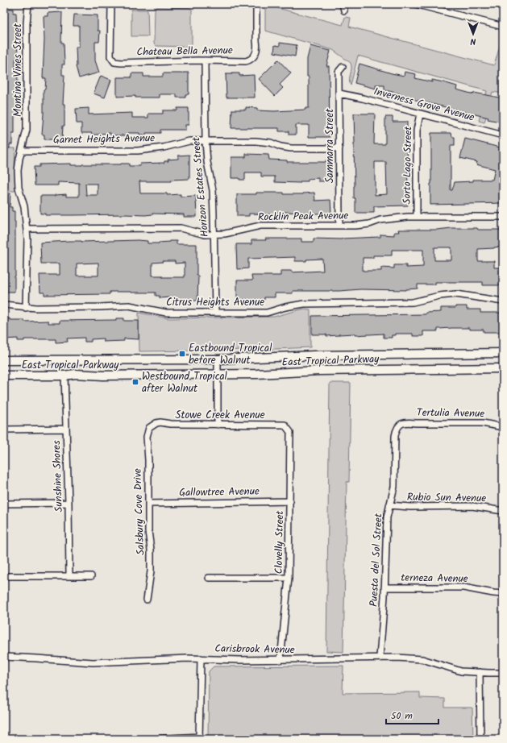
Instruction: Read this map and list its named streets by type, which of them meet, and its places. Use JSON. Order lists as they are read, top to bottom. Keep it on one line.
{"streets":{"main road":["East Tropical Parkway"],"street":["Chateau Bella Avenue","Montina Vines Street","Inverness Grove Avenue","Garnet Heights Avenue","Sammarra Street","Sorto Lago Street","Horizon Estates Street","Rocklin Peak Avenue","Citrus Heights Avenue","Tertulia Avenue","Stowe Creek Avenue","Sunshine Shores","Gallowtree Avenue","Rubio Sun Avenue","Salsbury Cove Drive","Clovelly Street","Puesta del Sol Street","terneza Avenue","Carisbrook Avenue"]},"crossings":[["Chateau Bella Avenue","Horizon Estates Street"],["Montina Vines Street","Garnet Heights Avenue"],["Montina Vines Street","Rocklin Peak Avenue"],["Montina Vines Street","Citrus Heights Avenue"],["Inverness Grove Avenue","Sammarra Street"],["Inverness Grove Avenue","Sorto Lago Street"],["Garnet Heights Avenue","Sammarra Street"],["Garnet Heights Avenue","Horizon Estates Street"],["Sammarra Street","Rocklin Peak Avenue"],["Sorto Lago Street","Rocklin Peak Avenue"],["Horizon Estates Street","Rocklin Peak Avenue"],["Horizon Estates Street","Citrus Heights Avenue"],["East Tropical Parkway","Sunshine Shores"],["Tertulia Avenue","Puesta del Sol Street"],["Stowe Creek Avenue","Salsbury Cove Drive"],["Stowe Creek Avenue","Clovelly Street"],["Gallowtree Avenue","Salsbury Cove Drive"],["Gallowtree Avenue","Clovelly Street"],["Rubio Sun Avenue","Puesta del Sol Street"],["Clovelly Street","Carisbrook Avenue"],["Puesta del Sol Street","terneza Avenue"],["Puesta del Sol Street","Carisbrook Avenue"]],"places":{"transit":["Eastbound Tropical before Walnut","Westbound Tropical after Walnut"]},"scale_bar":"50 m","north":"bottom"}
